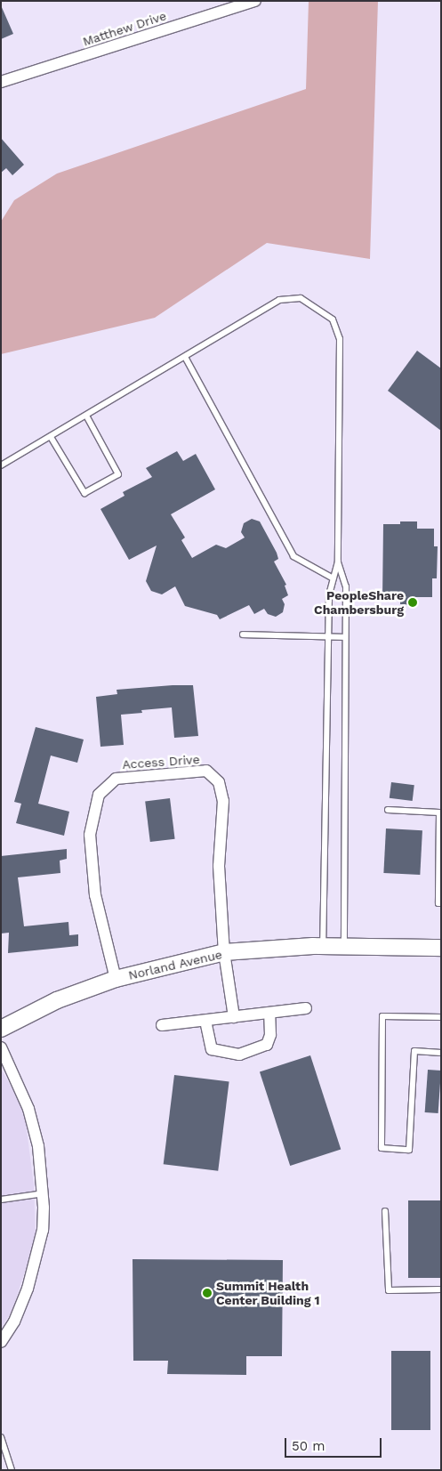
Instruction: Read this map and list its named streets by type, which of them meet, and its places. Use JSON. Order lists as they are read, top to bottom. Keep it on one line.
{"streets":{"main road":["Norland Avenue"],"street":["Matthew Drive","Access Drive"]},"crossings":[["Access Drive","Norland Avenue"]],"places":["PeopleShare Chambersburg","Summit Health Center Building 1"],"scale_bar":"50 m"}
